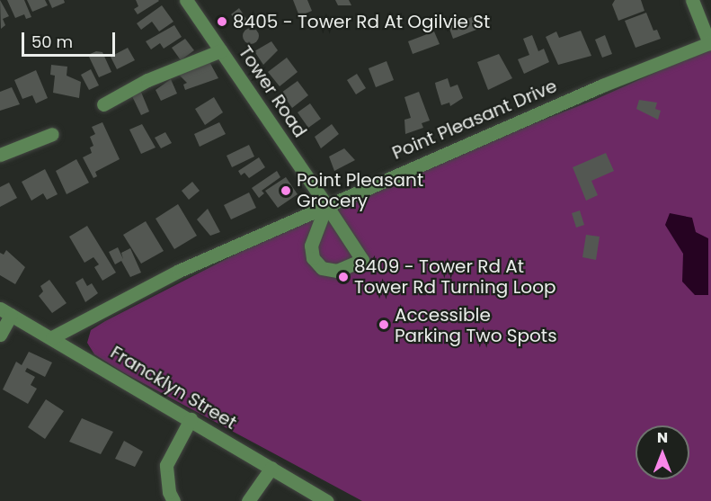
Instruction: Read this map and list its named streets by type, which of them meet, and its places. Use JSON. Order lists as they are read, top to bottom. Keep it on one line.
{"streets":{"street":["Tower Road","Point Pleasant Drive","Francklyn Street"]},"crossings":[["Tower Road","Point Pleasant Drive"],["Point Pleasant Drive","Francklyn Street"]],"places":["8405 - Tower Rd At Ogilvie St","Point Pleasant Grocery","8409 - Tower Rd At Tower Rd Turning Loop","Accessible Parking Two Spots"],"scale_bar":"50 m","north":"top"}
